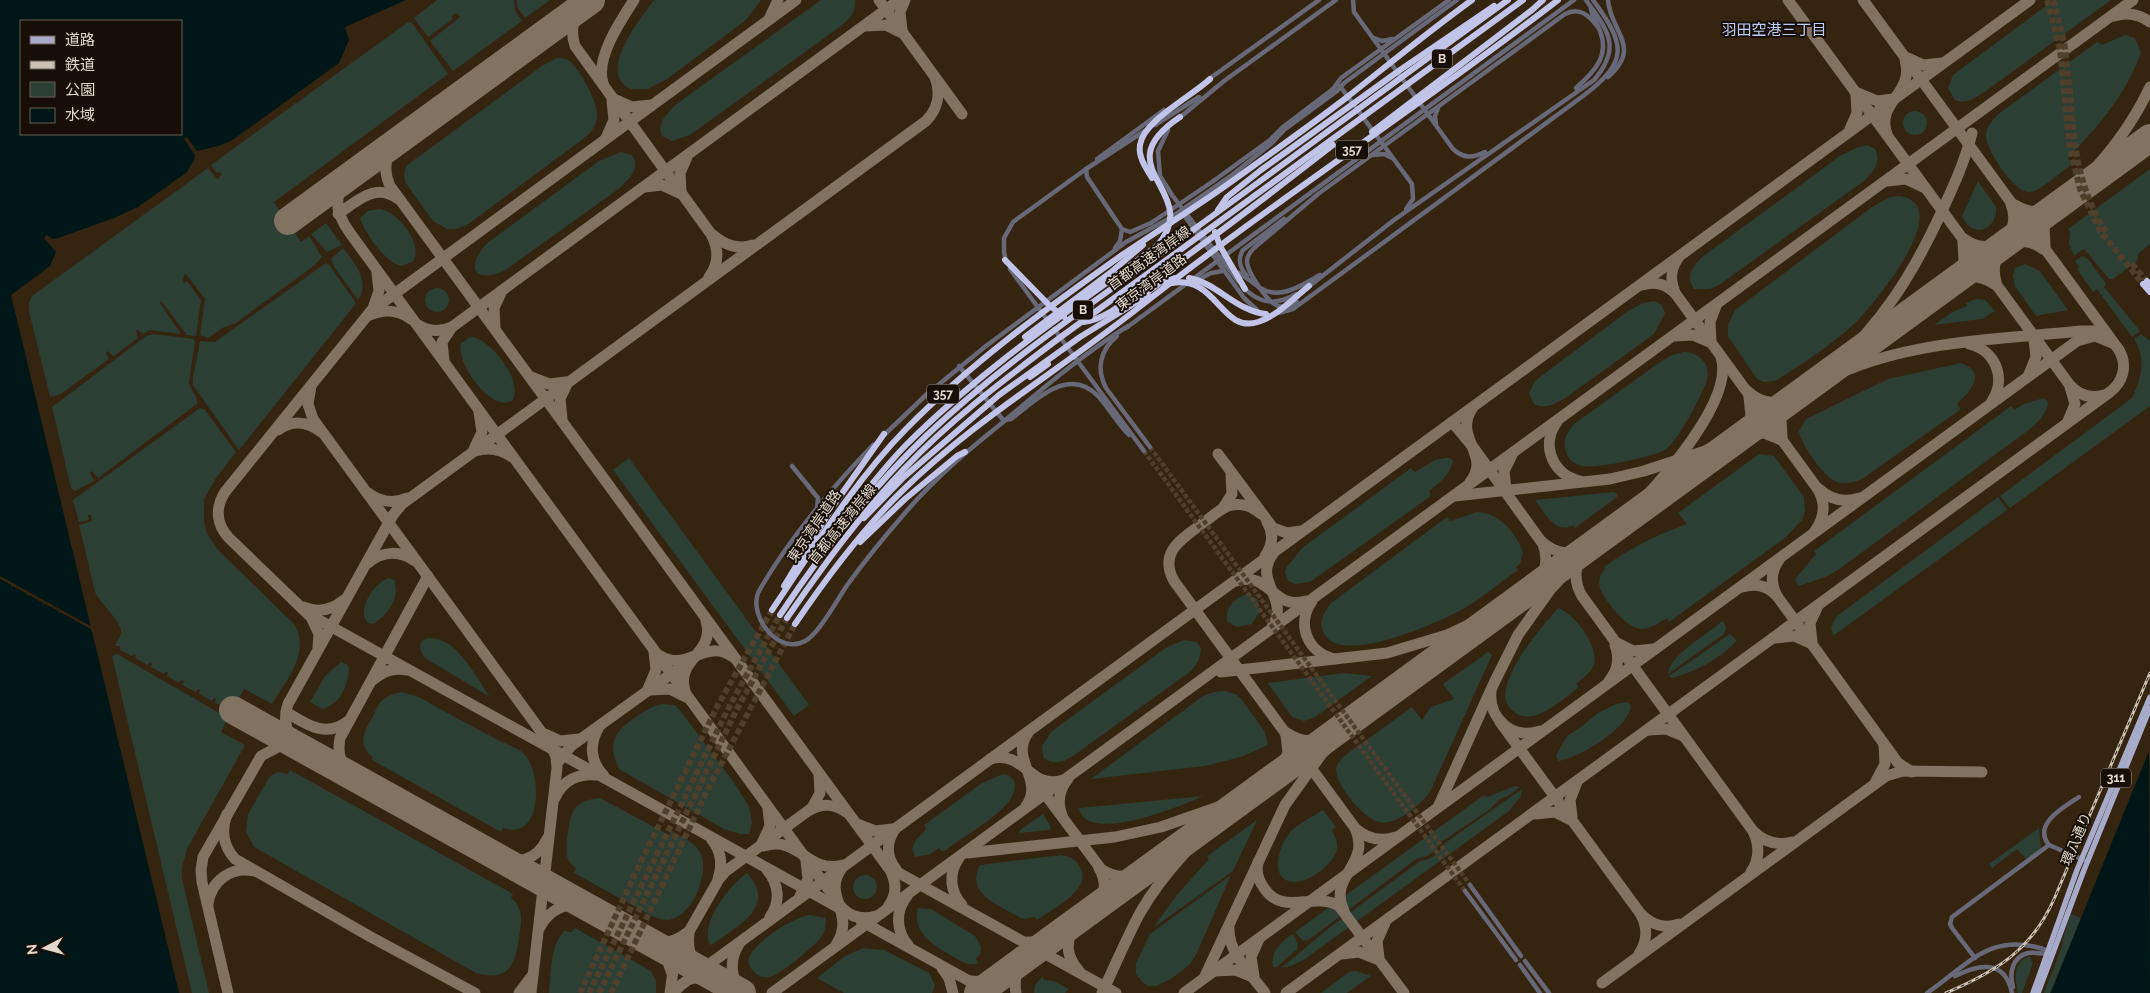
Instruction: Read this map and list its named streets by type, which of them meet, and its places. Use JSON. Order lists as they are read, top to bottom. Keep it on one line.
{"streets":{"highway":["B","357","首都高速湾岸線","東京湾岸道路"],"main road":["311","環八通り"]},"districts":["羽田空港三丁目"],"legend":["道路","鉄道","公園","水域"],"north":"left"}
